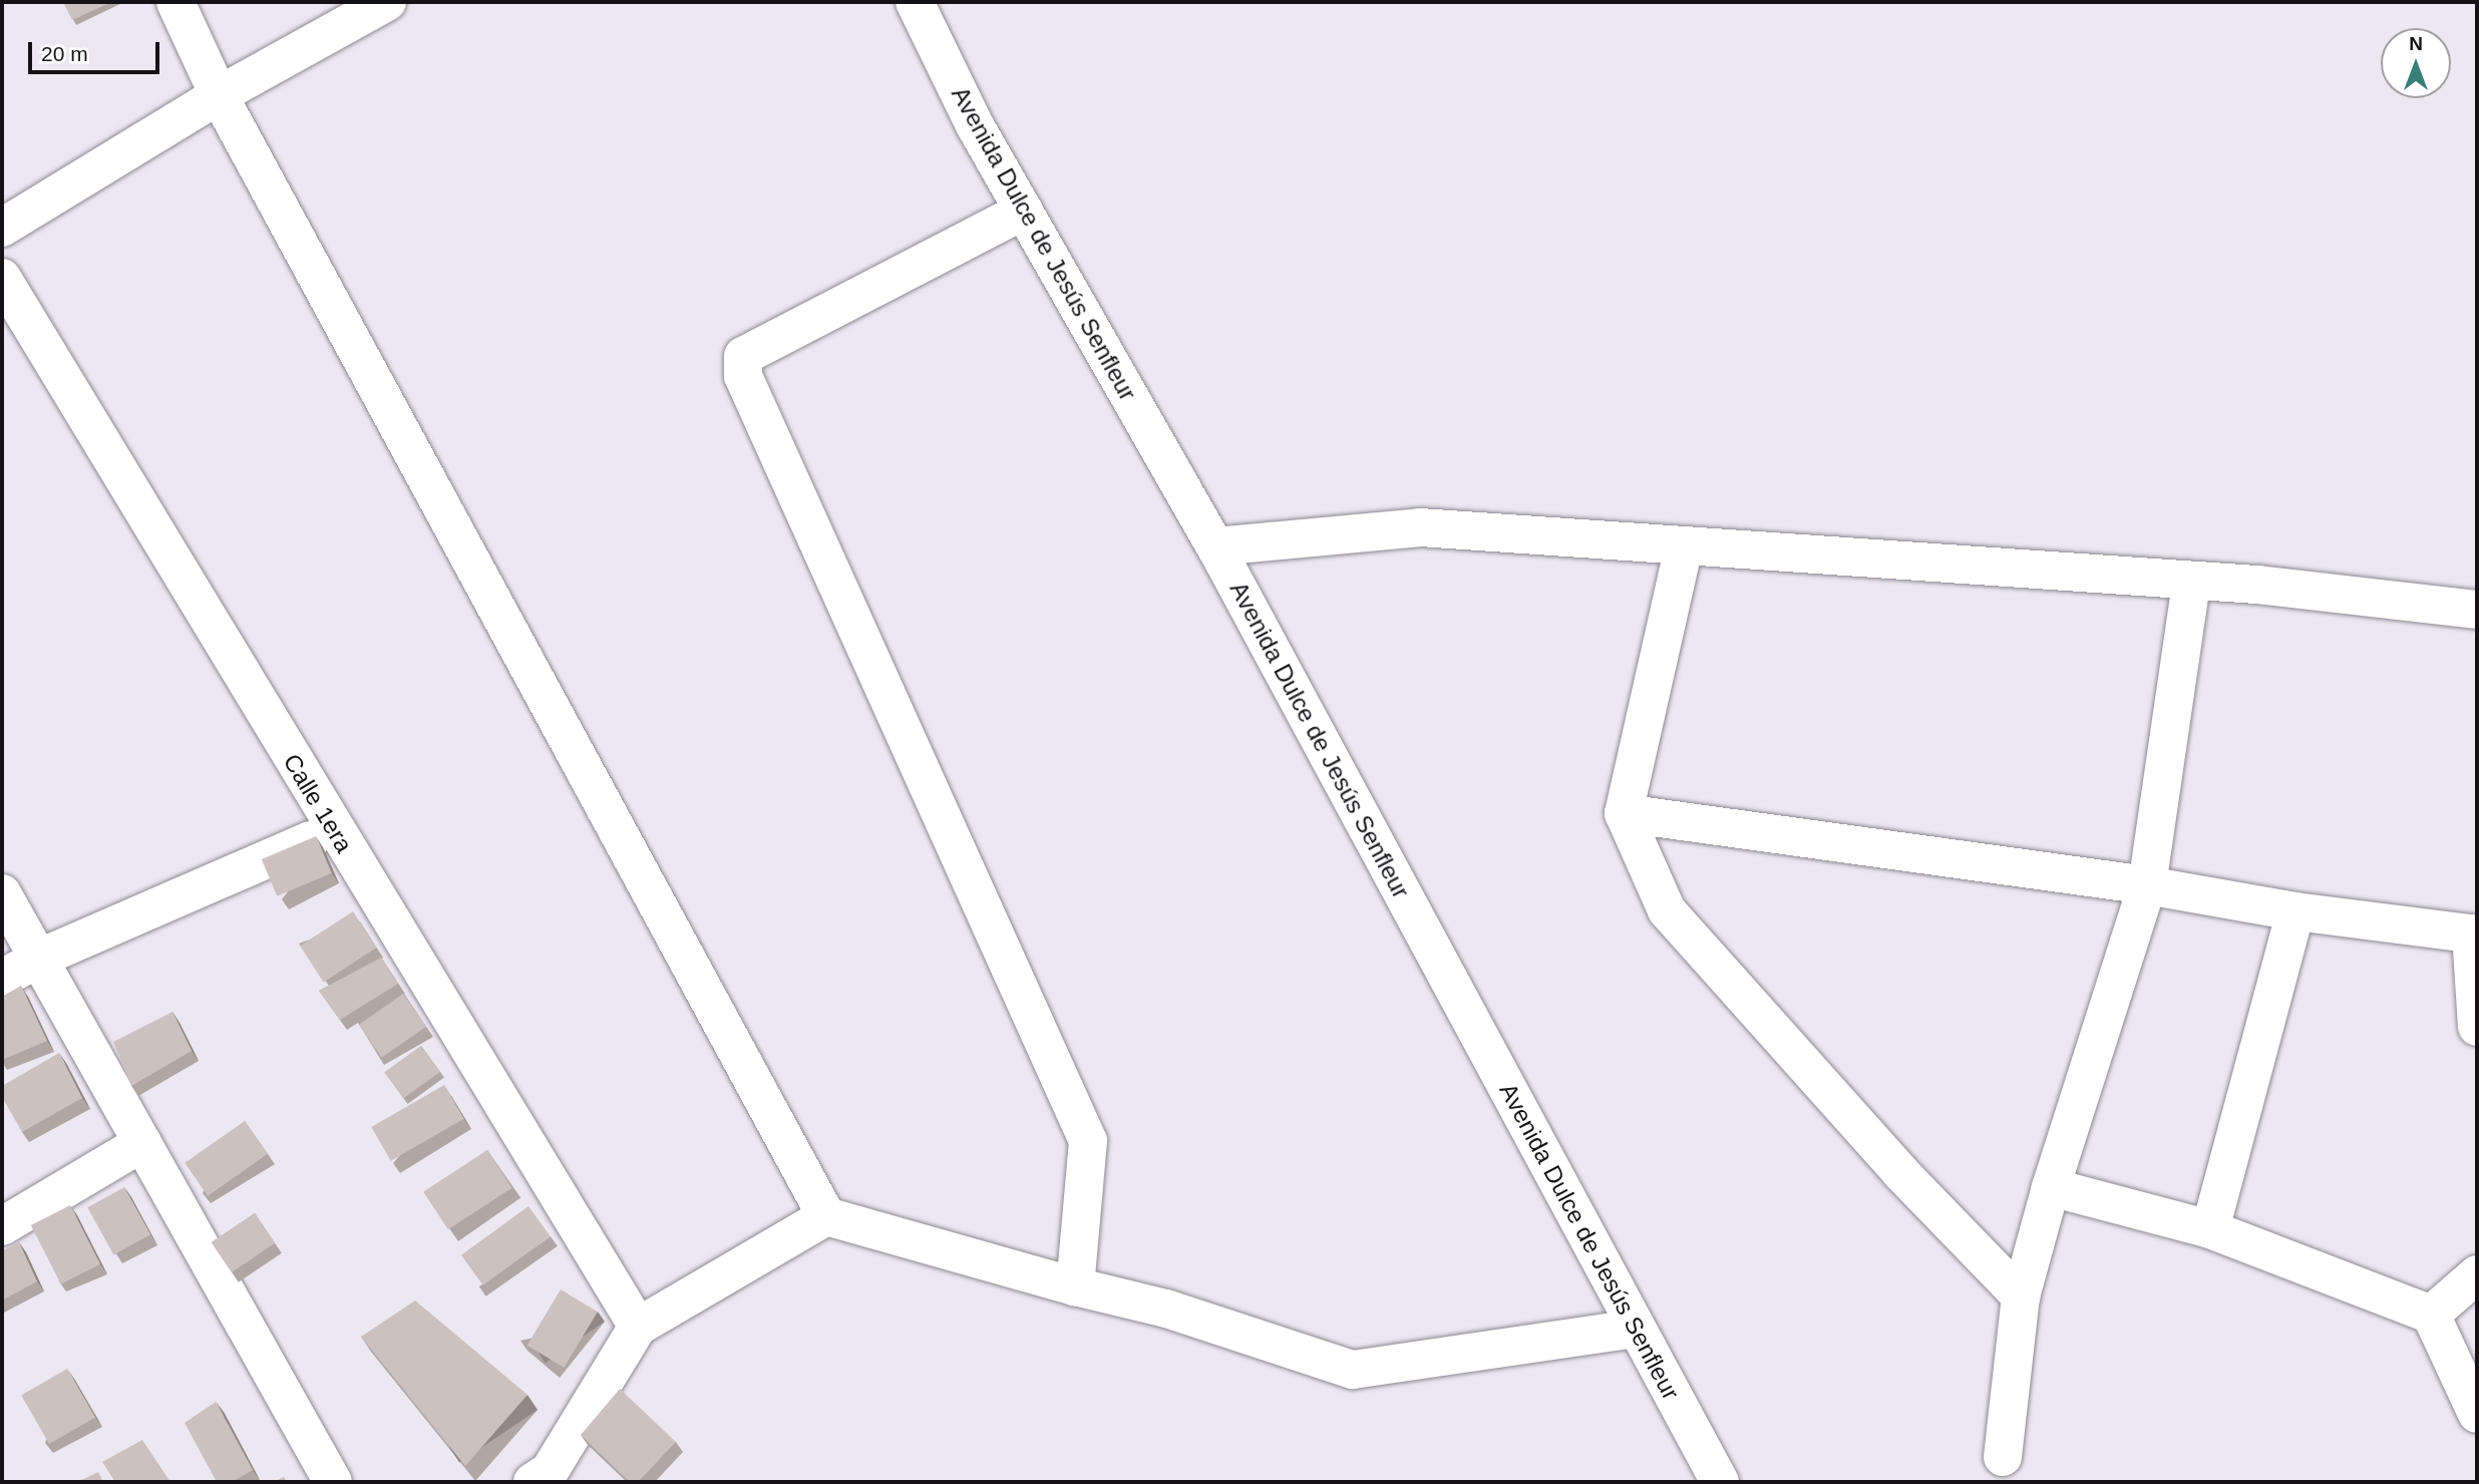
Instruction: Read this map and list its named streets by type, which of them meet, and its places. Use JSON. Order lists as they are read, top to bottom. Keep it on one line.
{"streets":{"street":["Avenida Dulce de Jesús Senfleur","Calle 1era"]},"scale_bar":"20 m","north":"top"}
